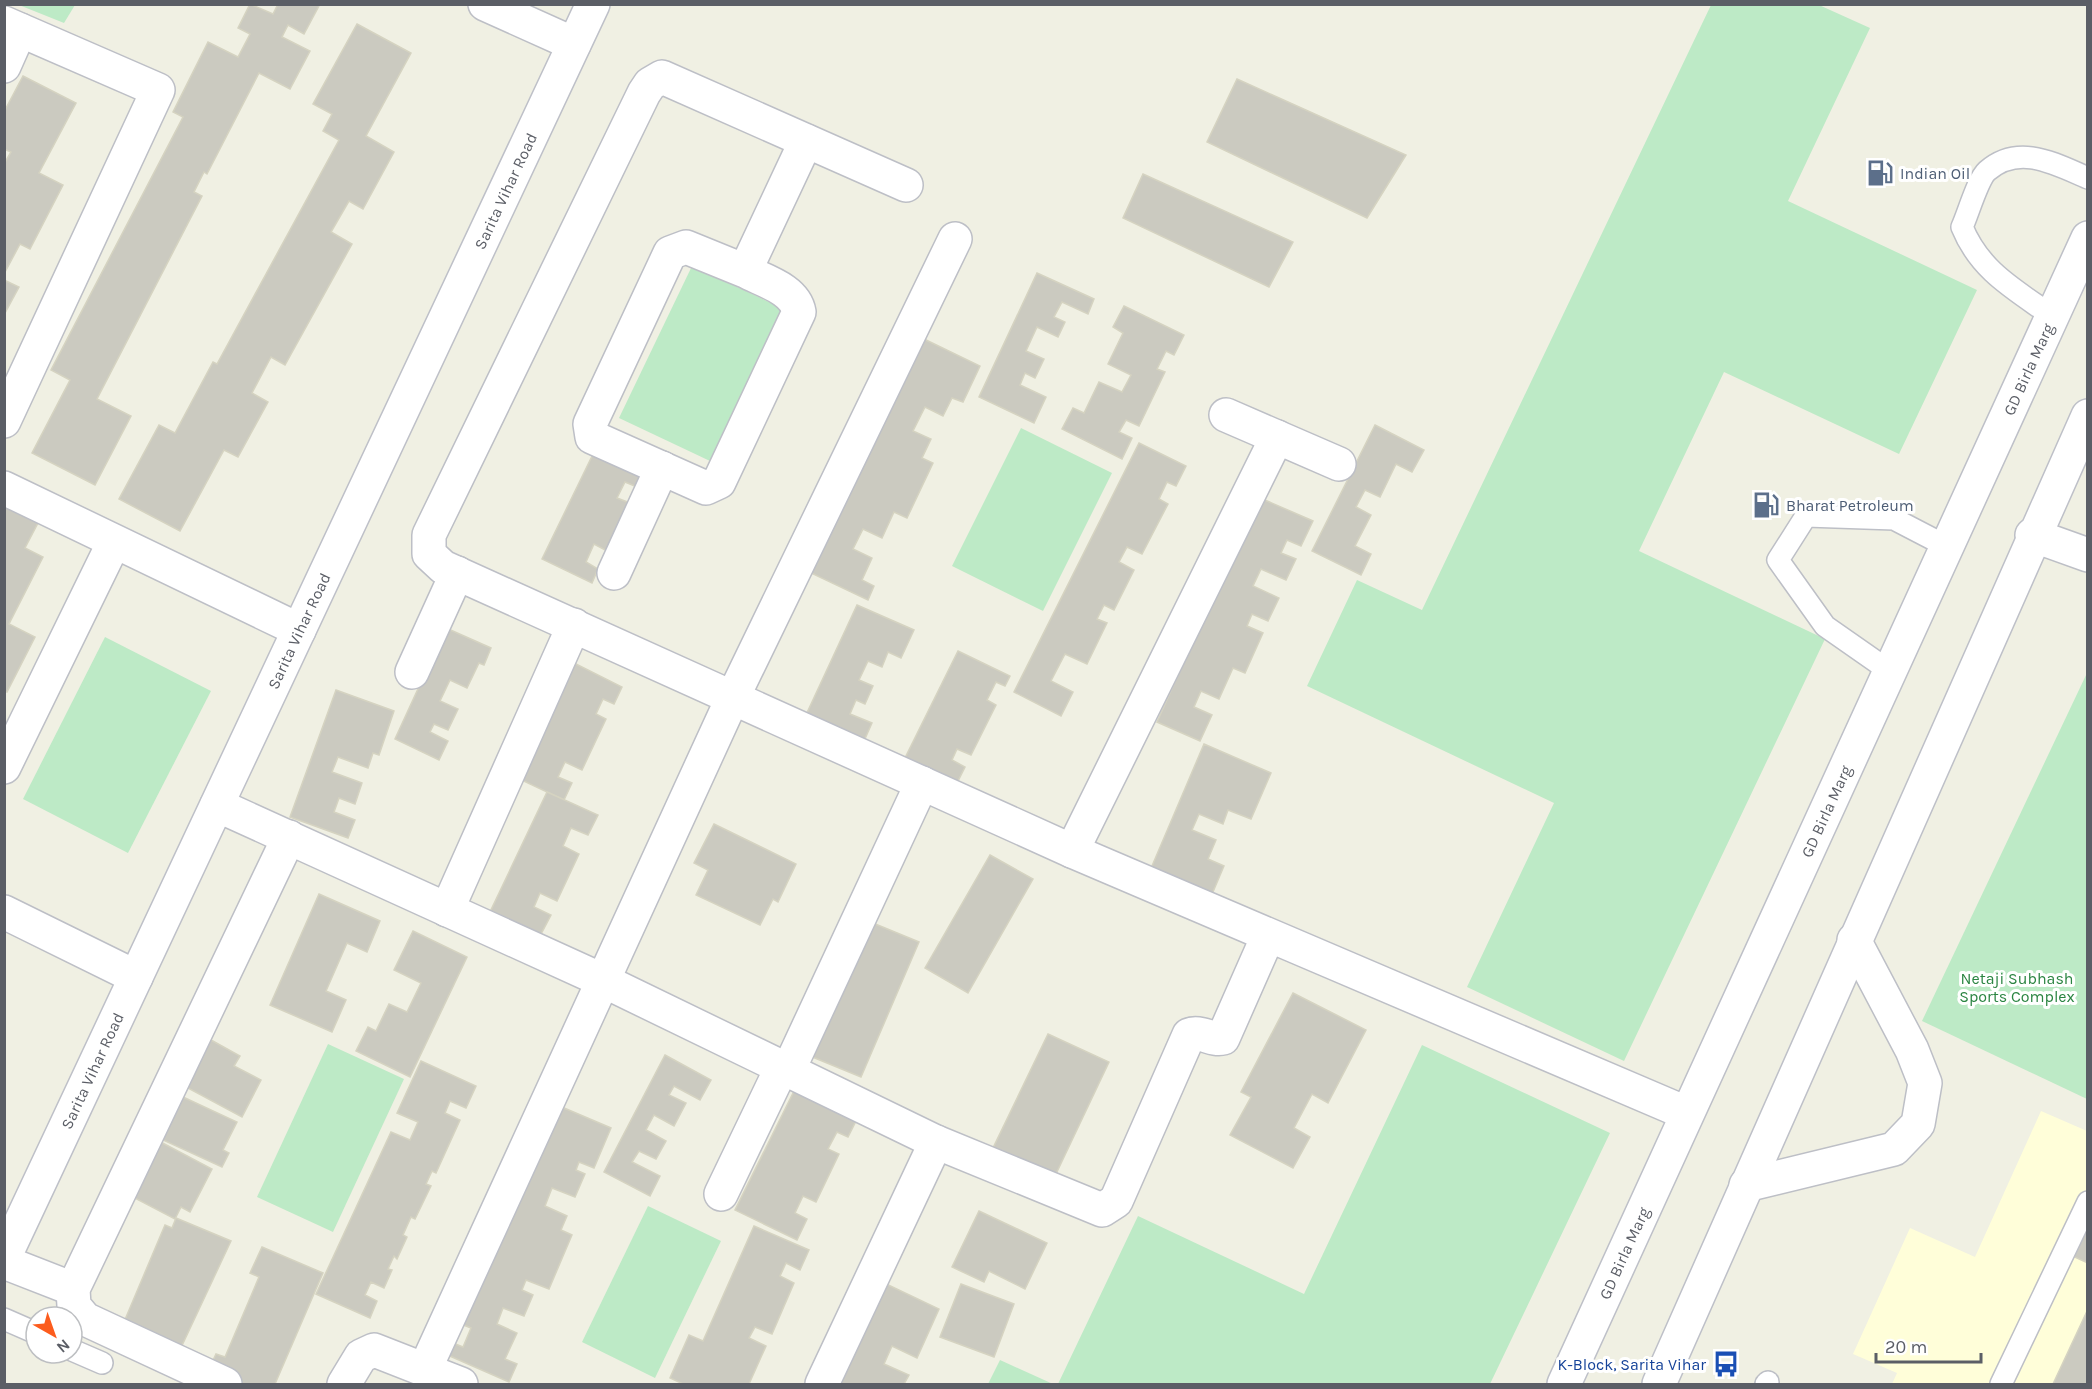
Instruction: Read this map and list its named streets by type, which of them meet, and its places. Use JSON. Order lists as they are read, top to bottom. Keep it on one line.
{"streets":{"street":["Sarita Vihar Road","GD Birla Marg"]},"parks":["Netaji Subhash Sports Complex"],"places":{"fuel station":["Indian Oil","Bharat Petroleum"],"bus stop":["K-Block, Sarita Vihar"]},"scale_bar":"20 m","north":"bottom right"}
